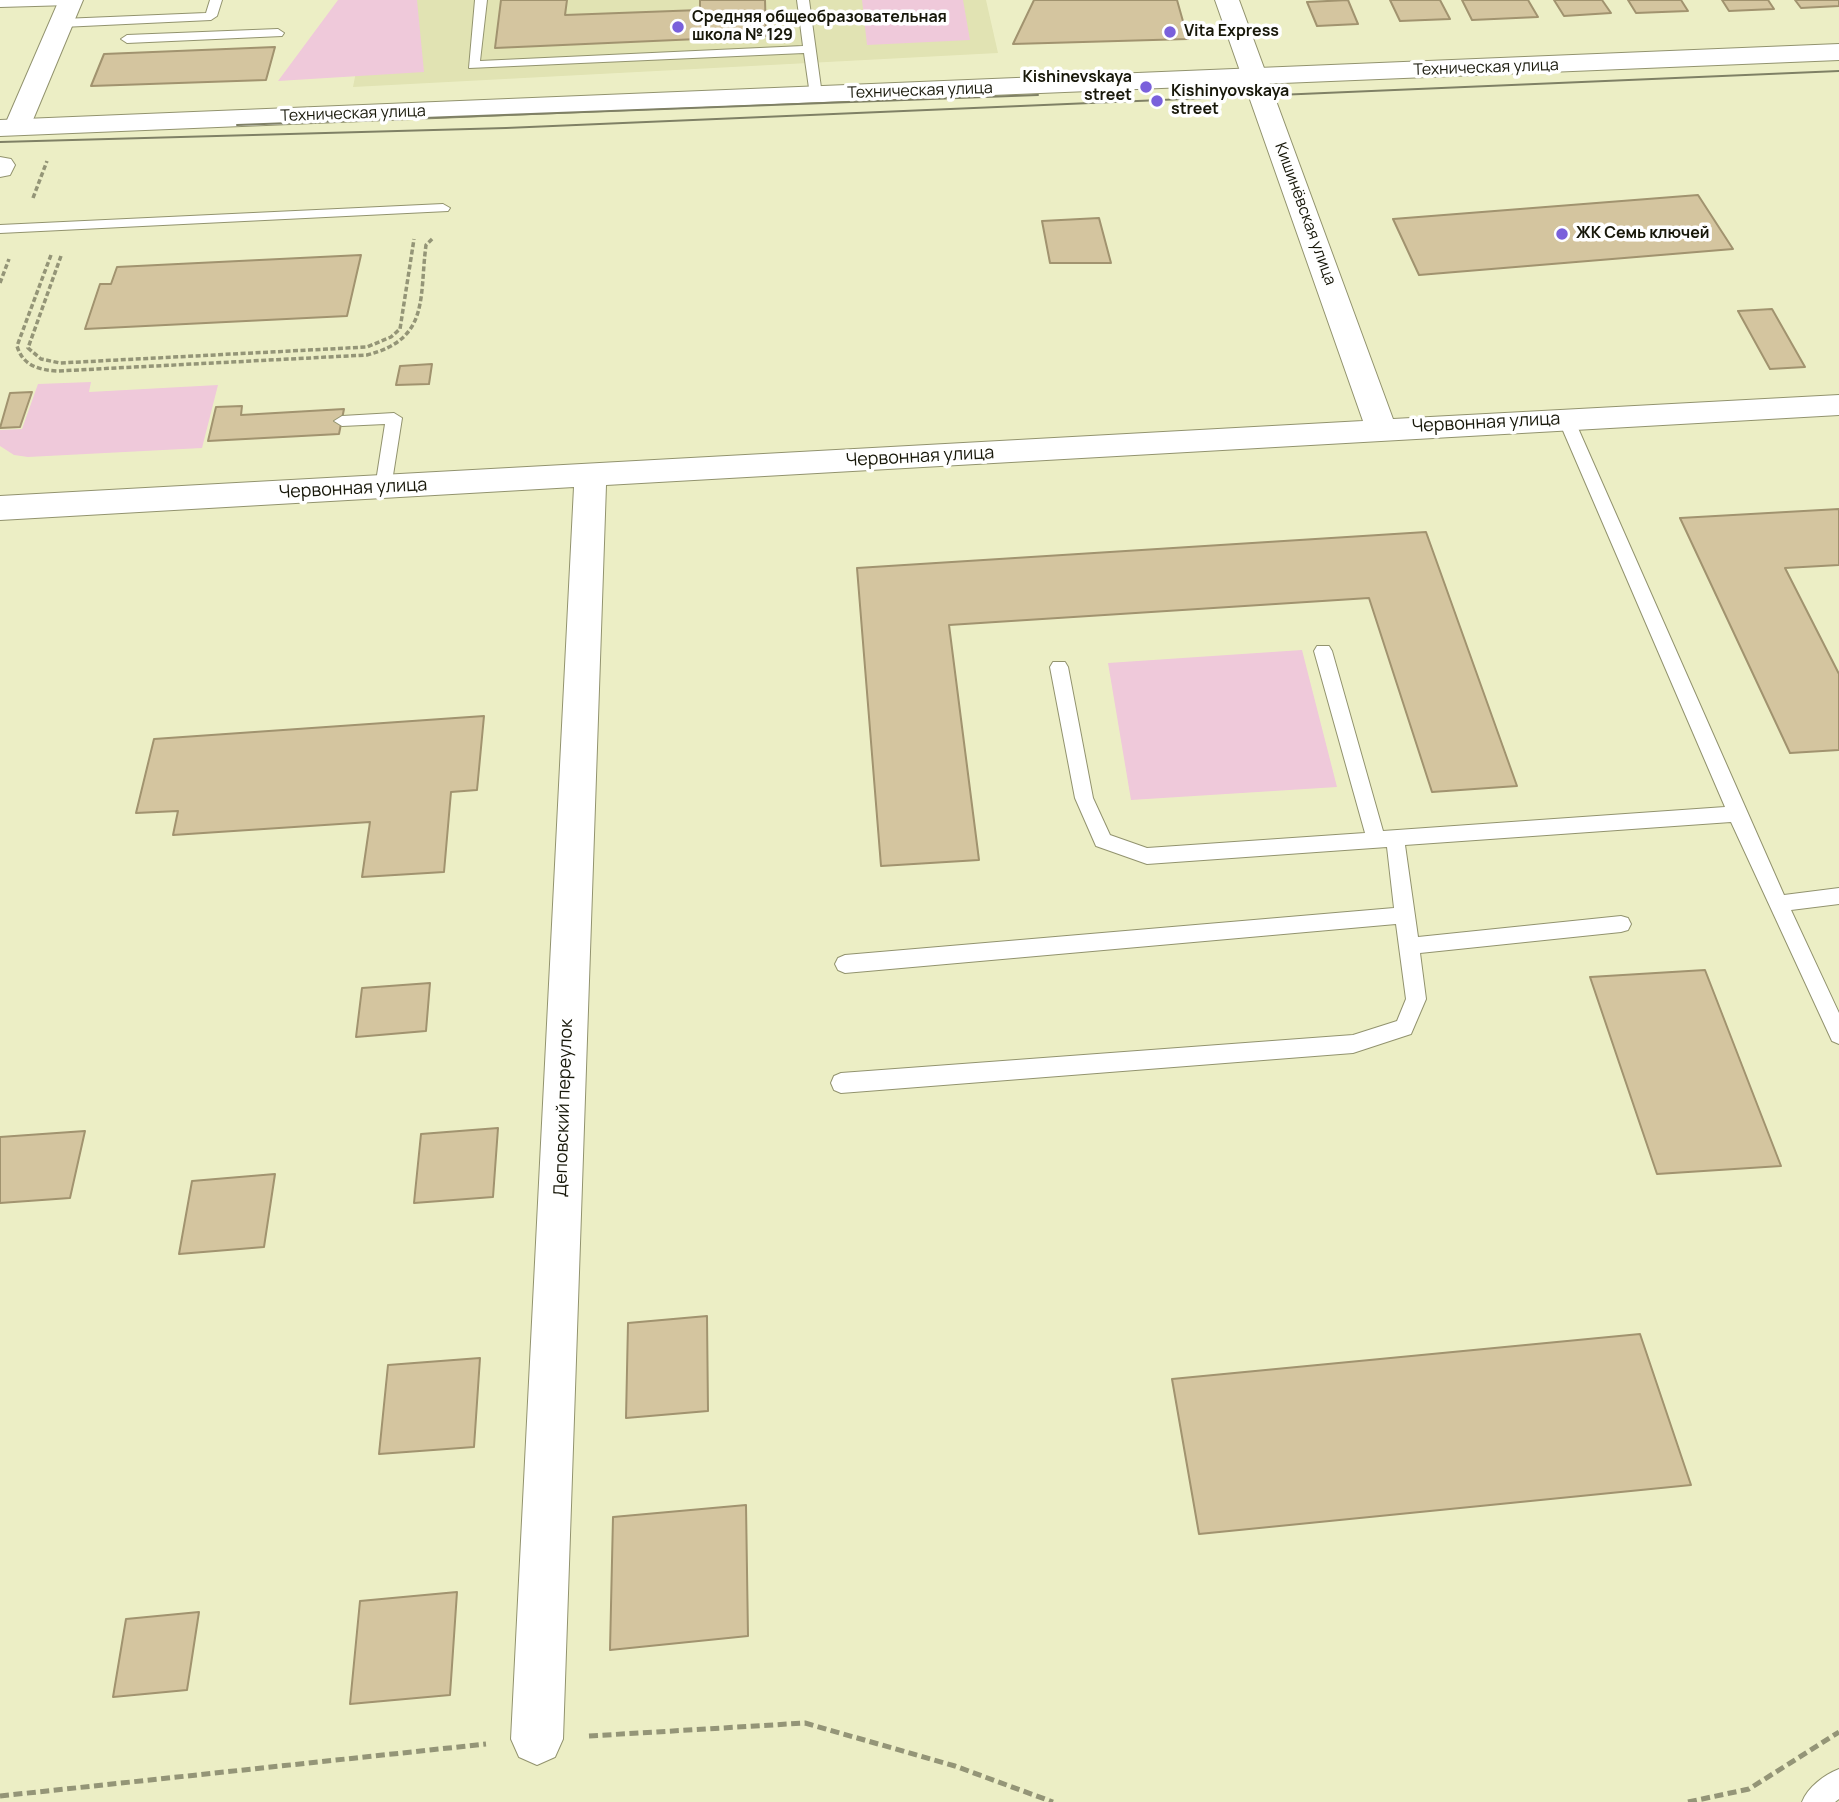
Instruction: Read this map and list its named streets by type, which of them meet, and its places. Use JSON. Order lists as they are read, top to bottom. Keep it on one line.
{"streets":{"street":["Техническая улица","Кишинёвская улица","Червонная улица","Деповский переулок"]},"crossings":[["Техническая улица","Кишинёвская улица"],["Кишинёвская улица","Червонная улица"],["Червонная улица","Деповский переулок"]],"places":["Средняя общеобразовательная школа № 129","Vita Express","Kishinevskaya street","Kishinyovskaya street","ЖК Семь ключей"]}
